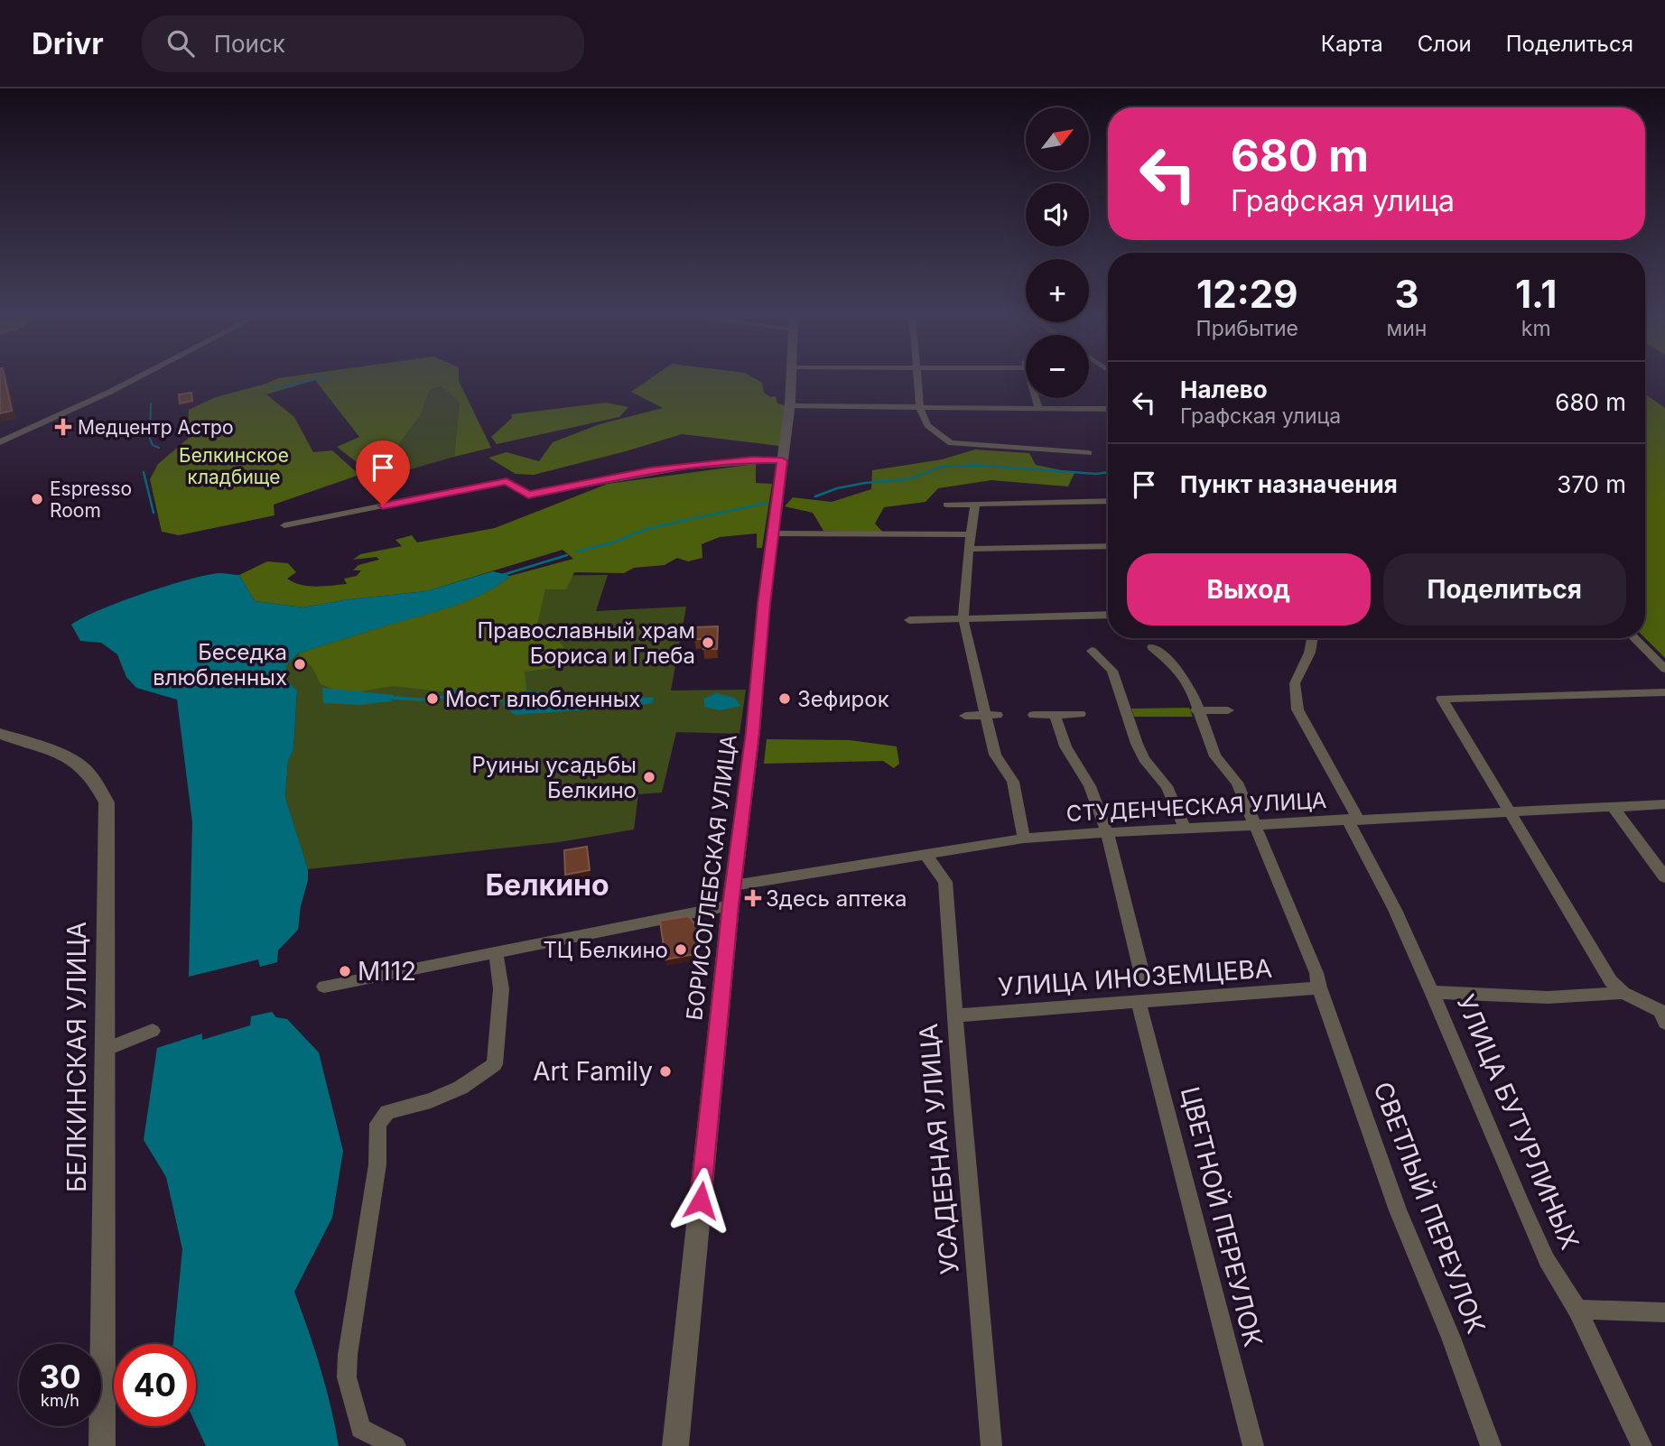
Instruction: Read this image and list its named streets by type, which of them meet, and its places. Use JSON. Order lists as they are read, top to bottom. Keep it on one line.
{"streets":{"street":["СТУДЕНЧЕСКАЯ УЛИЦА","БОРИСОГЛЕБСКАЯ УЛИЦА","УЛИЦА ИНОЗЕМЦЕВА","БЕЛКИНСКАЯ УЛИЦА","УЛИЦА БУТУРЛИНЫХ","УСАДЕБНАЯ УЛИЦА","СВЕТЛЫЙ ПЕРЕУЛОК","ЦВЕТНОЙ ПЕРЕУЛОК"]},"crossings":[["СТУДЕНЧЕСКАЯ УЛИЦА","БОРИСОГЛЕБСКАЯ УЛИЦА"],["СТУДЕНЧЕСКАЯ УЛИЦА","УЛИЦА БУТУРЛИНЫХ"],["СТУДЕНЧЕСКАЯ УЛИЦА","УСАДЕБНАЯ УЛИЦА"],["СТУДЕНЧЕСКАЯ УЛИЦА","СВЕТЛЫЙ ПЕРЕУЛОК"],["УЛИЦА ИНОЗЕМЦЕВА","УСАДЕБНАЯ УЛИЦА"],["УЛИЦА ИНОЗЕМЦЕВА","СВЕТЛЫЙ ПЕРЕУЛОК"],["УЛИЦА ИНОЗЕМЦЕВА","ЦВЕТНОЙ ПЕРЕУЛОК"]],"districts":["Белкино"],"parks":["Белкинское кладбище"],"places":{"health":["Медцентр Астро","Здесь аптека"],"other":["Espresso Room","Православный храм Бориса и Глеба","Беседка влюбленных","Мост влюбленных","Зефирок","Руины усадьбы Белкино","ТЦ Белкино","M112","Art Family"]},"north":"top right","page":{"header":"Drivr","search":"Поиск","nav":["Карта","Слои","Поделиться"],"map_buttons":["+","−"],"turn":["680 m","Графская улица"],"eta":["12:29","Прибытие","3","мин","1.1","km"],"list":[{"name":"Налево","note":"Графская улица","value":"680 m"},{"name":"Пункт назначения","value":"370 m"}],"buttons":["Выход","Поделиться"],"speed":"30 km/h","limit":"40"}}
